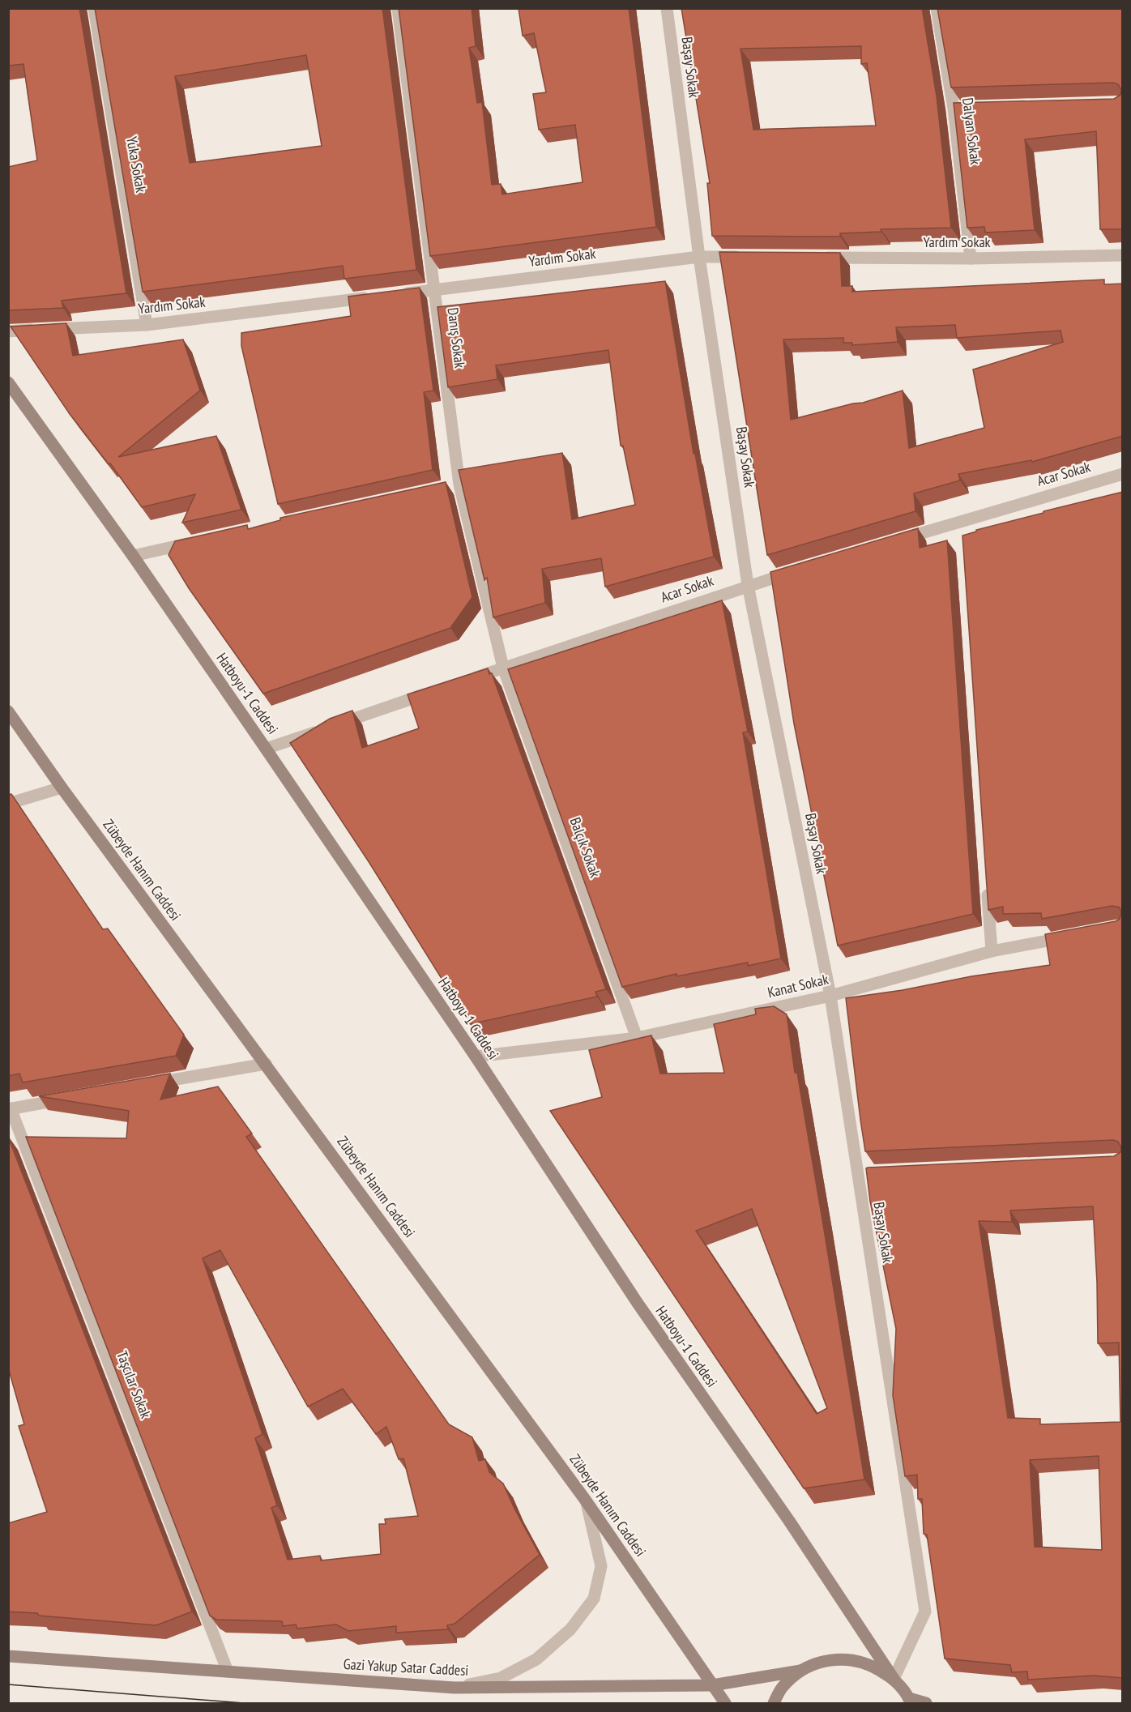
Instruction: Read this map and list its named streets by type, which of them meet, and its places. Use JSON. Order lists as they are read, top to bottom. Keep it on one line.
{"streets":{"main road":["Hatboyu-1 Caddesi","Zübeyde Hanım Caddesi","Gazi Yakup Satar Caddesi"],"street":["Başay Sokak","Dalyan Sokak","Yuka Sokak","Yardım Sokak","Danış Sokak","Acar Sokak","Balçık Sokak","Kanat Sokak","Taşcılar Sokak"]},"crossings":[["Başay Sokak","Yardım Sokak"],["Başay Sokak","Acar Sokak"],["Başay Sokak","Hatboyu-1 Caddesi"],["Başay Sokak","Kanat Sokak"],["Dalyan Sokak","Yardım Sokak"],["Yuka Sokak","Yardım Sokak"],["Yardım Sokak","Danış Sokak"],["Danış Sokak","Acar Sokak"],["Danış Sokak","Balçık Sokak"],["Acar Sokak","Balçık Sokak"],["Hatboyu-1 Caddesi","Kanat Sokak"],["Balçık Sokak","Kanat Sokak"],["Zübeyde Hanım Caddesi","Gazi Yakup Satar Caddesi"],["Taşcılar Sokak","Gazi Yakup Satar Caddesi"]]}
